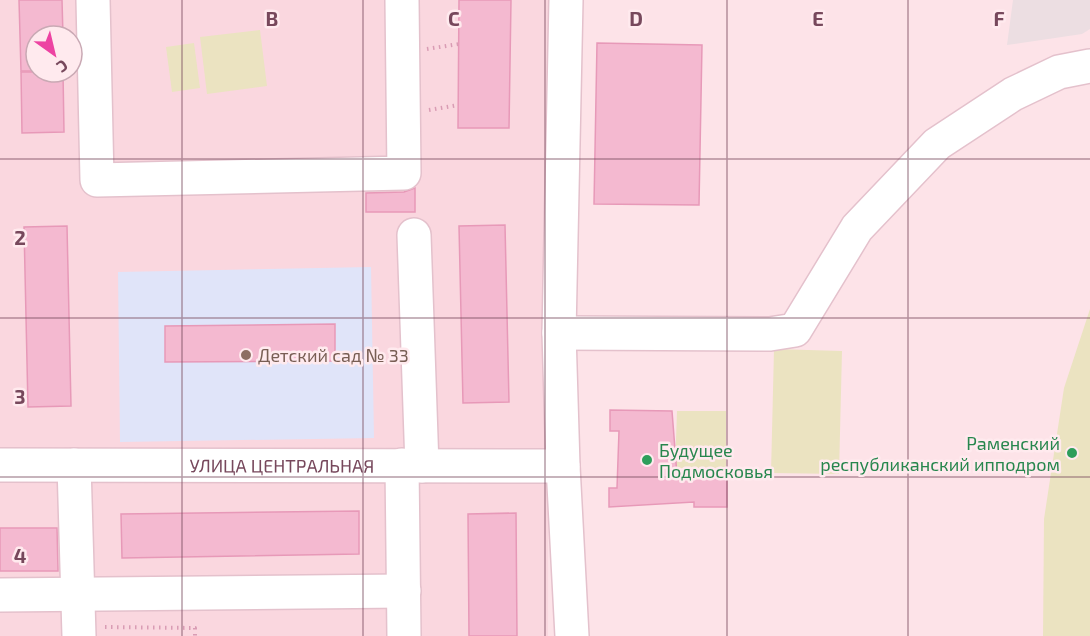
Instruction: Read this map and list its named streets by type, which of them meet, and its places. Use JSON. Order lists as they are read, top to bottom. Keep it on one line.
{"streets":{"street":["УЛИЦА ЦЕНТРАЛЬНАЯ"]},"places":["Детский сад № 33","Раменский республиканский ипподром","Будущее Подмосковья"],"north":"bottom right","grid":{"columns":["B","C","D","E","F"],"rows":["2","3","4"]}}
